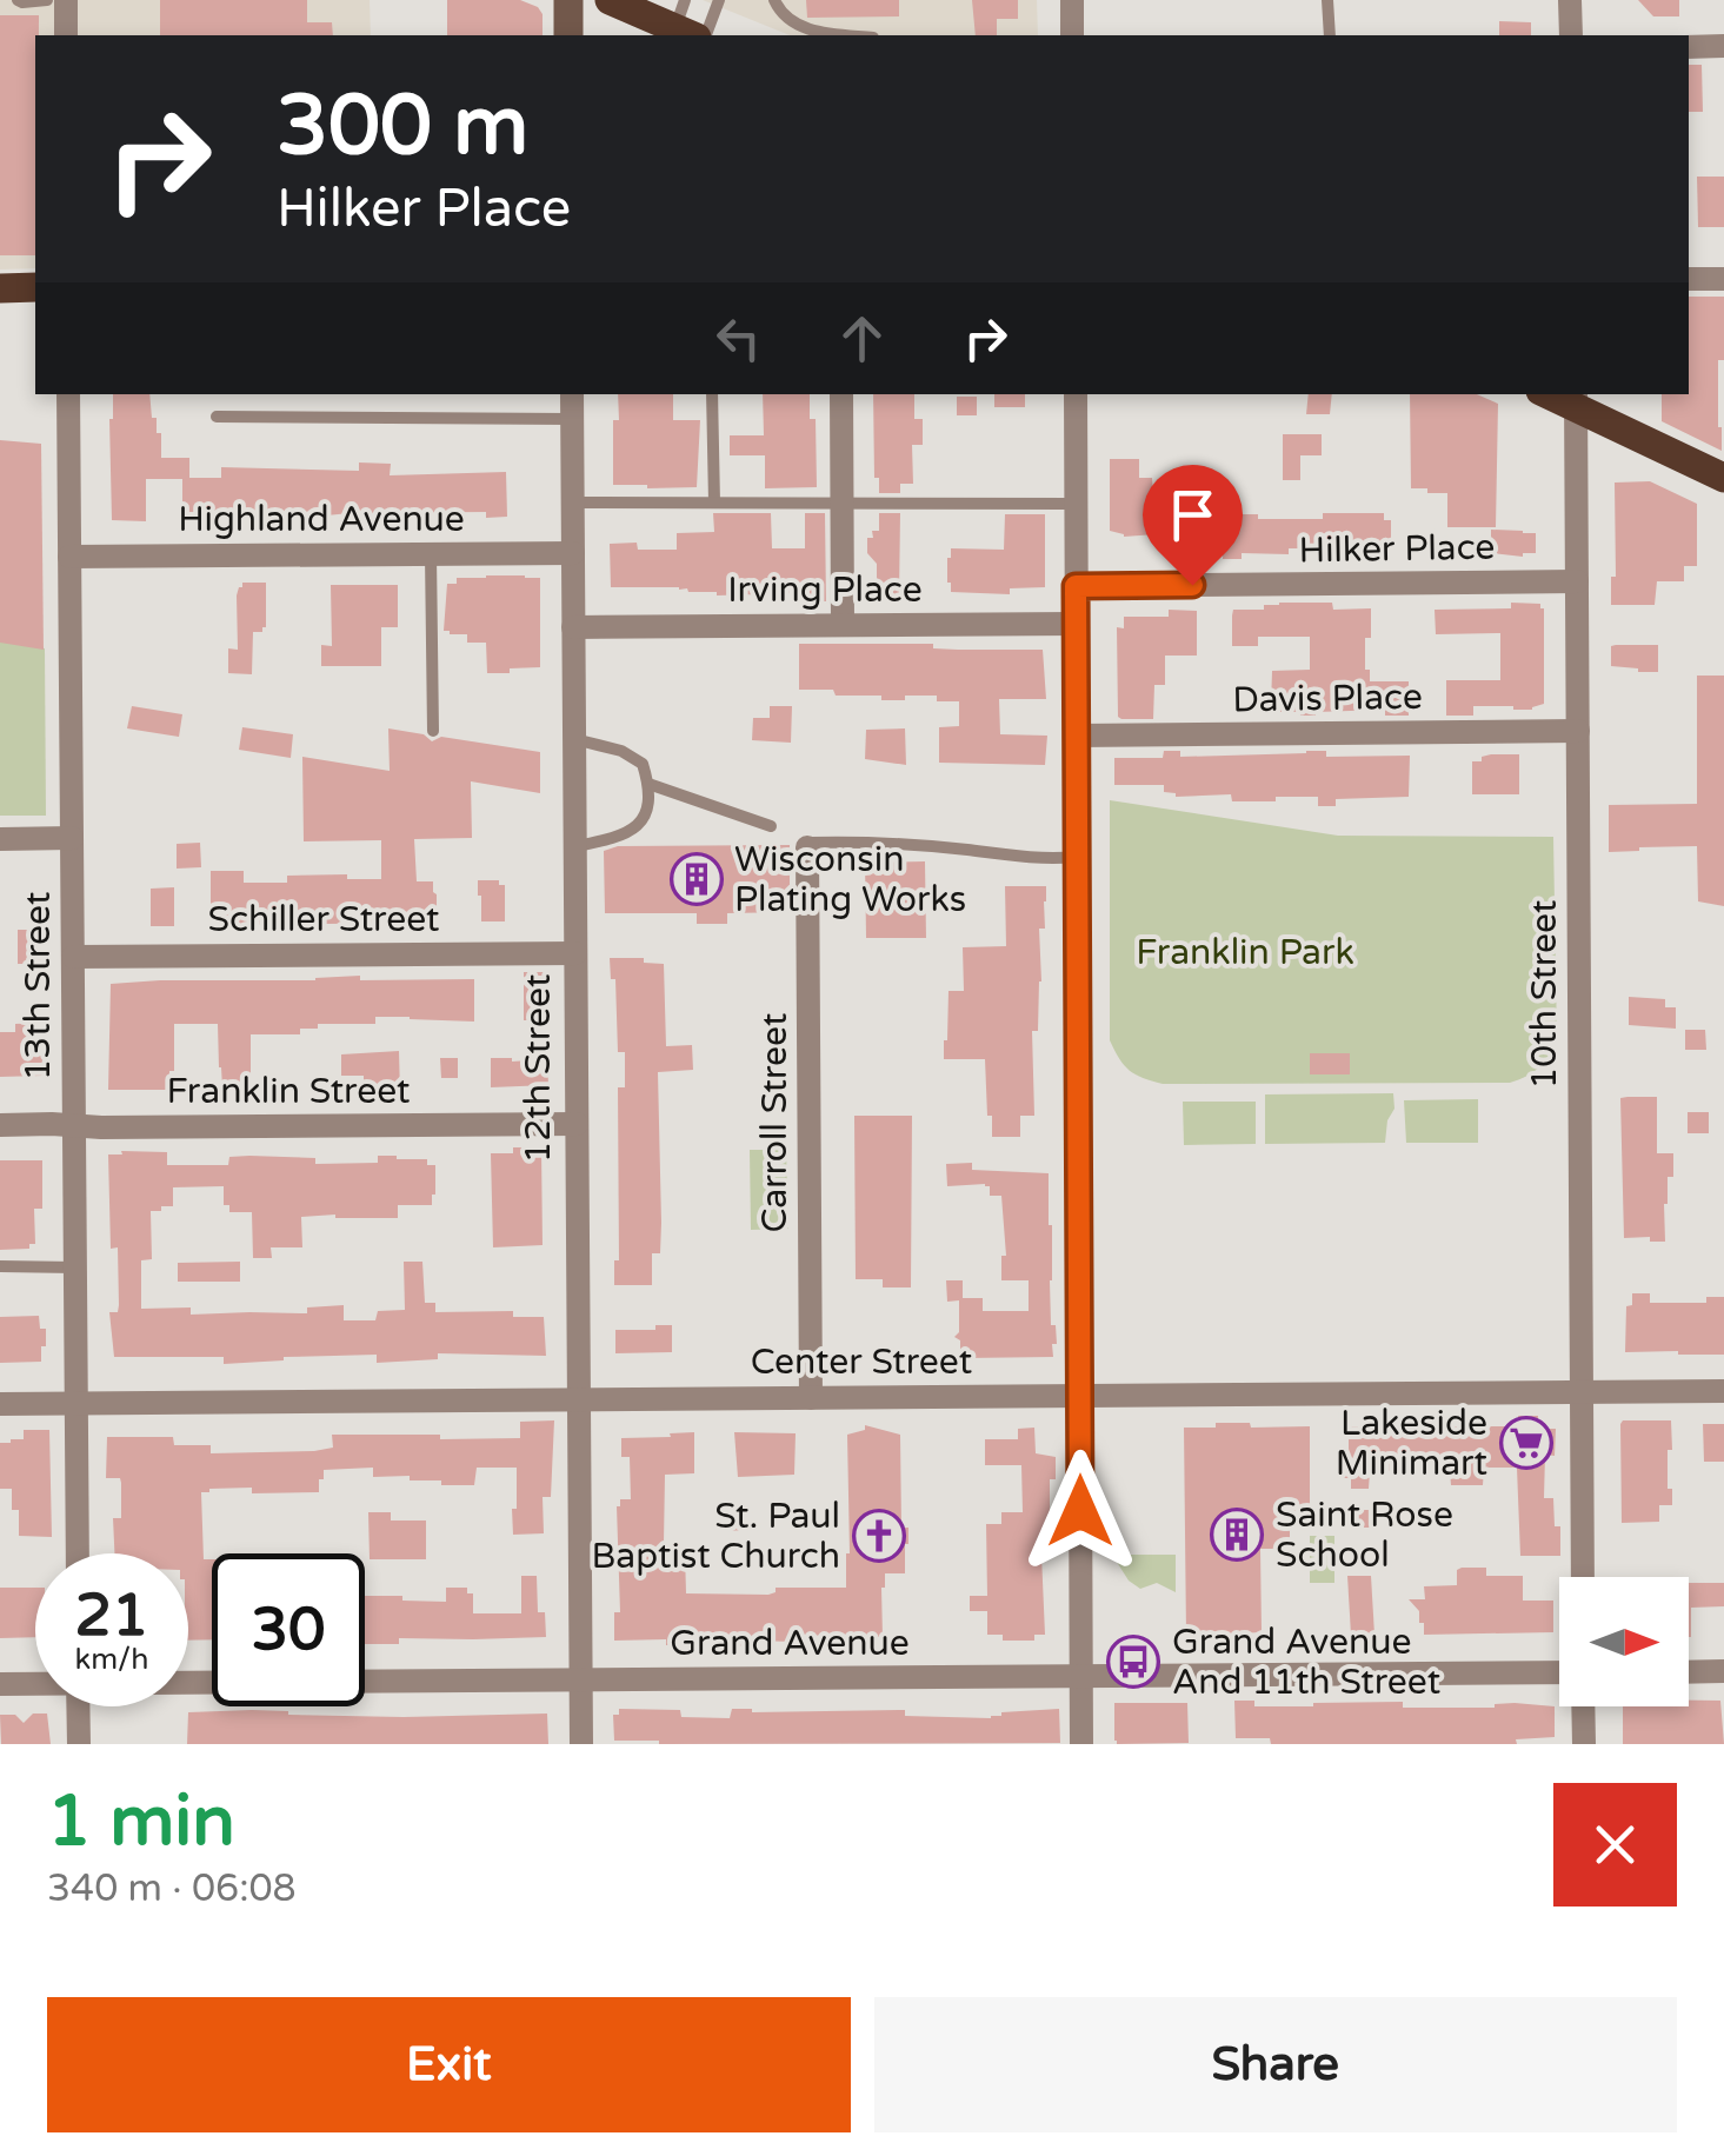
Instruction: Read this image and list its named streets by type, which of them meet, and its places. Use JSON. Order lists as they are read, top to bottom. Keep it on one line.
{"streets":{"street":["Highland Avenue","Hilker Place","Irving Place","Davis Place","Schiller Street","13th Street","10th Street","12th Street","Franklin Street","Carroll Street","Center Street","Grand Avenue"]},"crossings":[["Highland Avenue","13th Street"],["Highland Avenue","12th Street"],["Hilker Place","10th Street"],["Irving Place","12th Street"],["Davis Place","10th Street"],["Schiller Street","13th Street"],["Schiller Street","12th Street"],["13th Street","Franklin Street"],["13th Street","Center Street"],["10th Street","Center Street"],["12th Street","Franklin Street"],["12th Street","Center Street"],["12th Street","Grand Avenue"],["Carroll Street","Center Street"]],"parks":["Franklin Park"],"places":{"building":["Wisconsin Plating Works","Saint Rose School"],"supermarket":["Lakeside Minimart"],"church":["St. Paul Baptist Church"],"bus stop":["Grand Avenue And 11th Street"]},"north":"right","page":{"turn":["300 m","Hilker Place"],"speed":"21 km/h","limit":"30","heading":["1 min","340 m · 06:08"],"buttons":["Exit","Share"]}}
